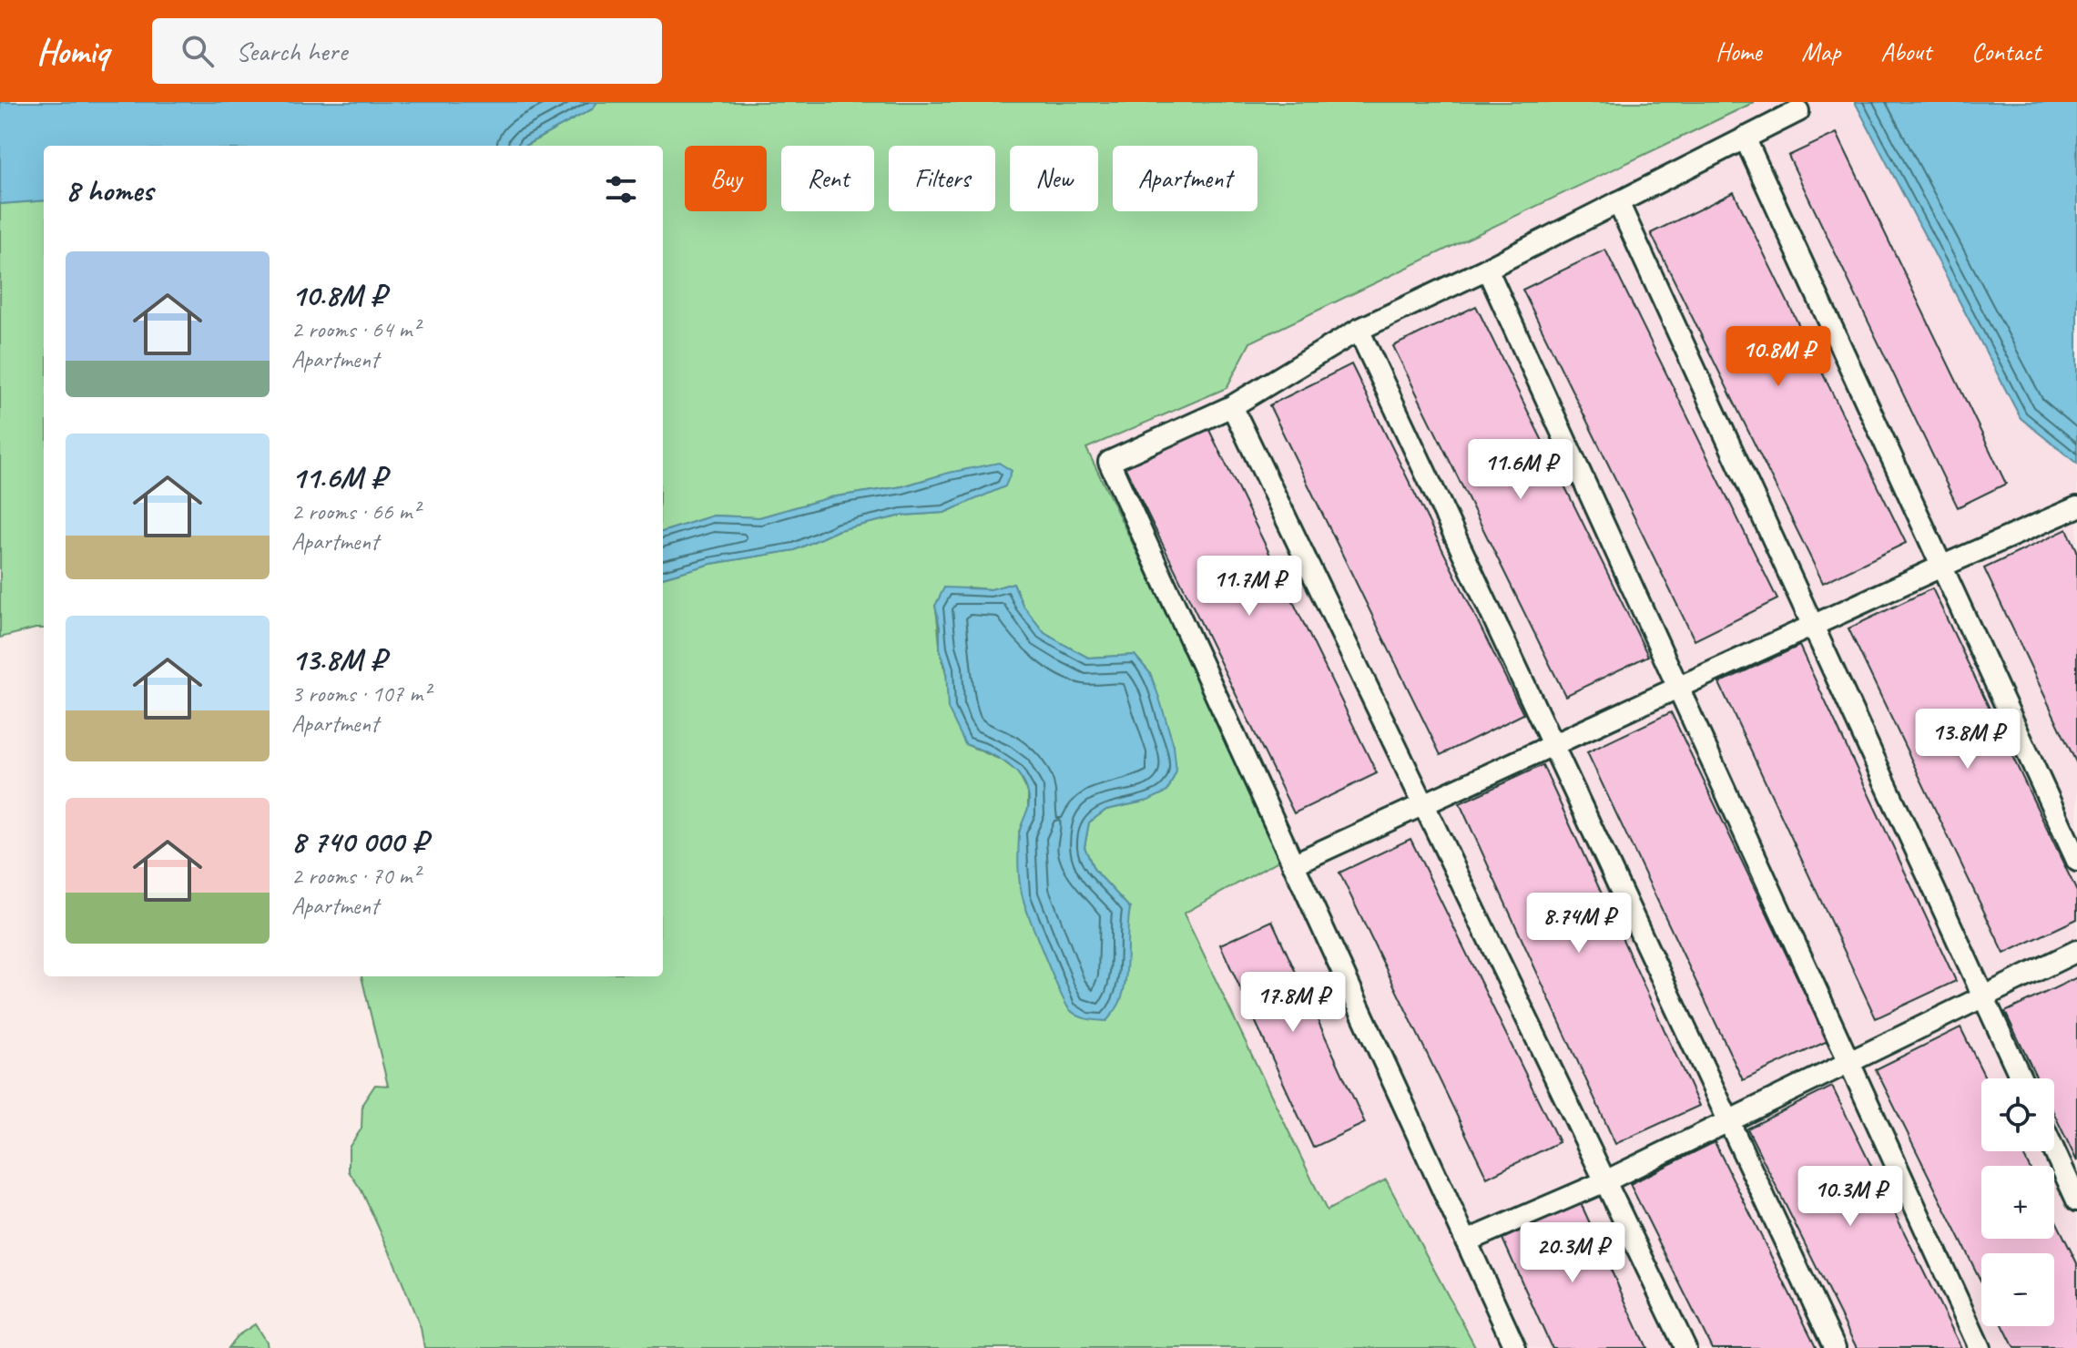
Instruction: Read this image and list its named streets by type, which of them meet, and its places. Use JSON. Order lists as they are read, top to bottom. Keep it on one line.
{"page":{"header":"Homiq","search":"Search here","nav":["Home","Map","About","Contact"],"chip":["Buy","Rent","Filters","New","Apartment"],"heading":"8 homes","list":[{"name":"10.8M ₽","note":"2 rooms · 64 m² · Apartment"},{"name":"11.6M ₽","note":"2 rooms · 66 m² · Apartment"},{"name":"13.8M ₽","note":"3 rooms · 107 m² · Apartment"},{"name":"8 740 000 ₽","note":"2 rooms · 70 m² · Apartment"}],"price":["10.8M ₽","11.6M ₽","11.7M ₽","13.8M ₽","8.74M ₽","17.8M ₽","10.3M ₽","20.3M ₽"],"map_buttons":["+","−"]}}
